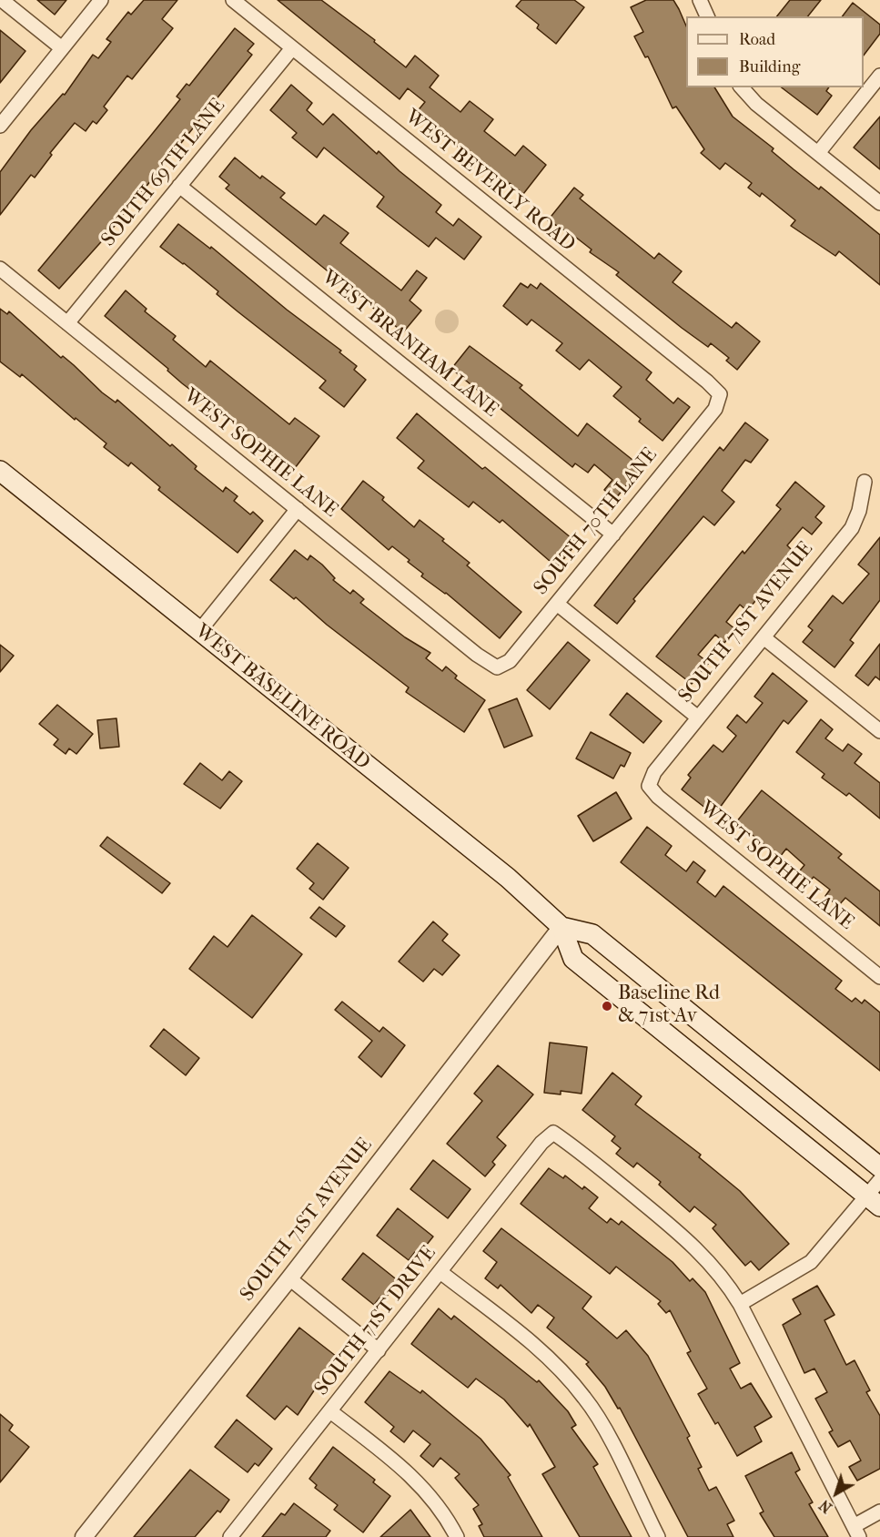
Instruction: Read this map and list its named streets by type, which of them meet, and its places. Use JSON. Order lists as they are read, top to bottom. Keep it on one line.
{"streets":{"main road":["WEST BASELINE ROAD"],"street":["SOUTH 69TH LANE","WEST BEVERLY ROAD","WEST BRANHAM LANE","WEST SOPHIE LANE","SOUTH 70TH LANE","SOUTH 71ST AVENUE","SOUTH 71ST DRIVE"]},"crossings":[["SOUTH 69TH LANE","WEST BEVERLY ROAD"],["SOUTH 69TH LANE","WEST BRANHAM LANE"],["SOUTH 69TH LANE","WEST SOPHIE LANE"],["WEST BEVERLY ROAD","SOUTH 70TH LANE"],["WEST BRANHAM LANE","SOUTH 70TH LANE"],["WEST SOPHIE LANE","SOUTH 70TH LANE"],["WEST SOPHIE LANE","SOUTH 71ST AVENUE"],["SOUTH 71ST AVENUE","WEST BASELINE ROAD"]],"places":["Baseline Rd & 71st Av"],"legend":["Road","Building"],"north":"bottom left"}
